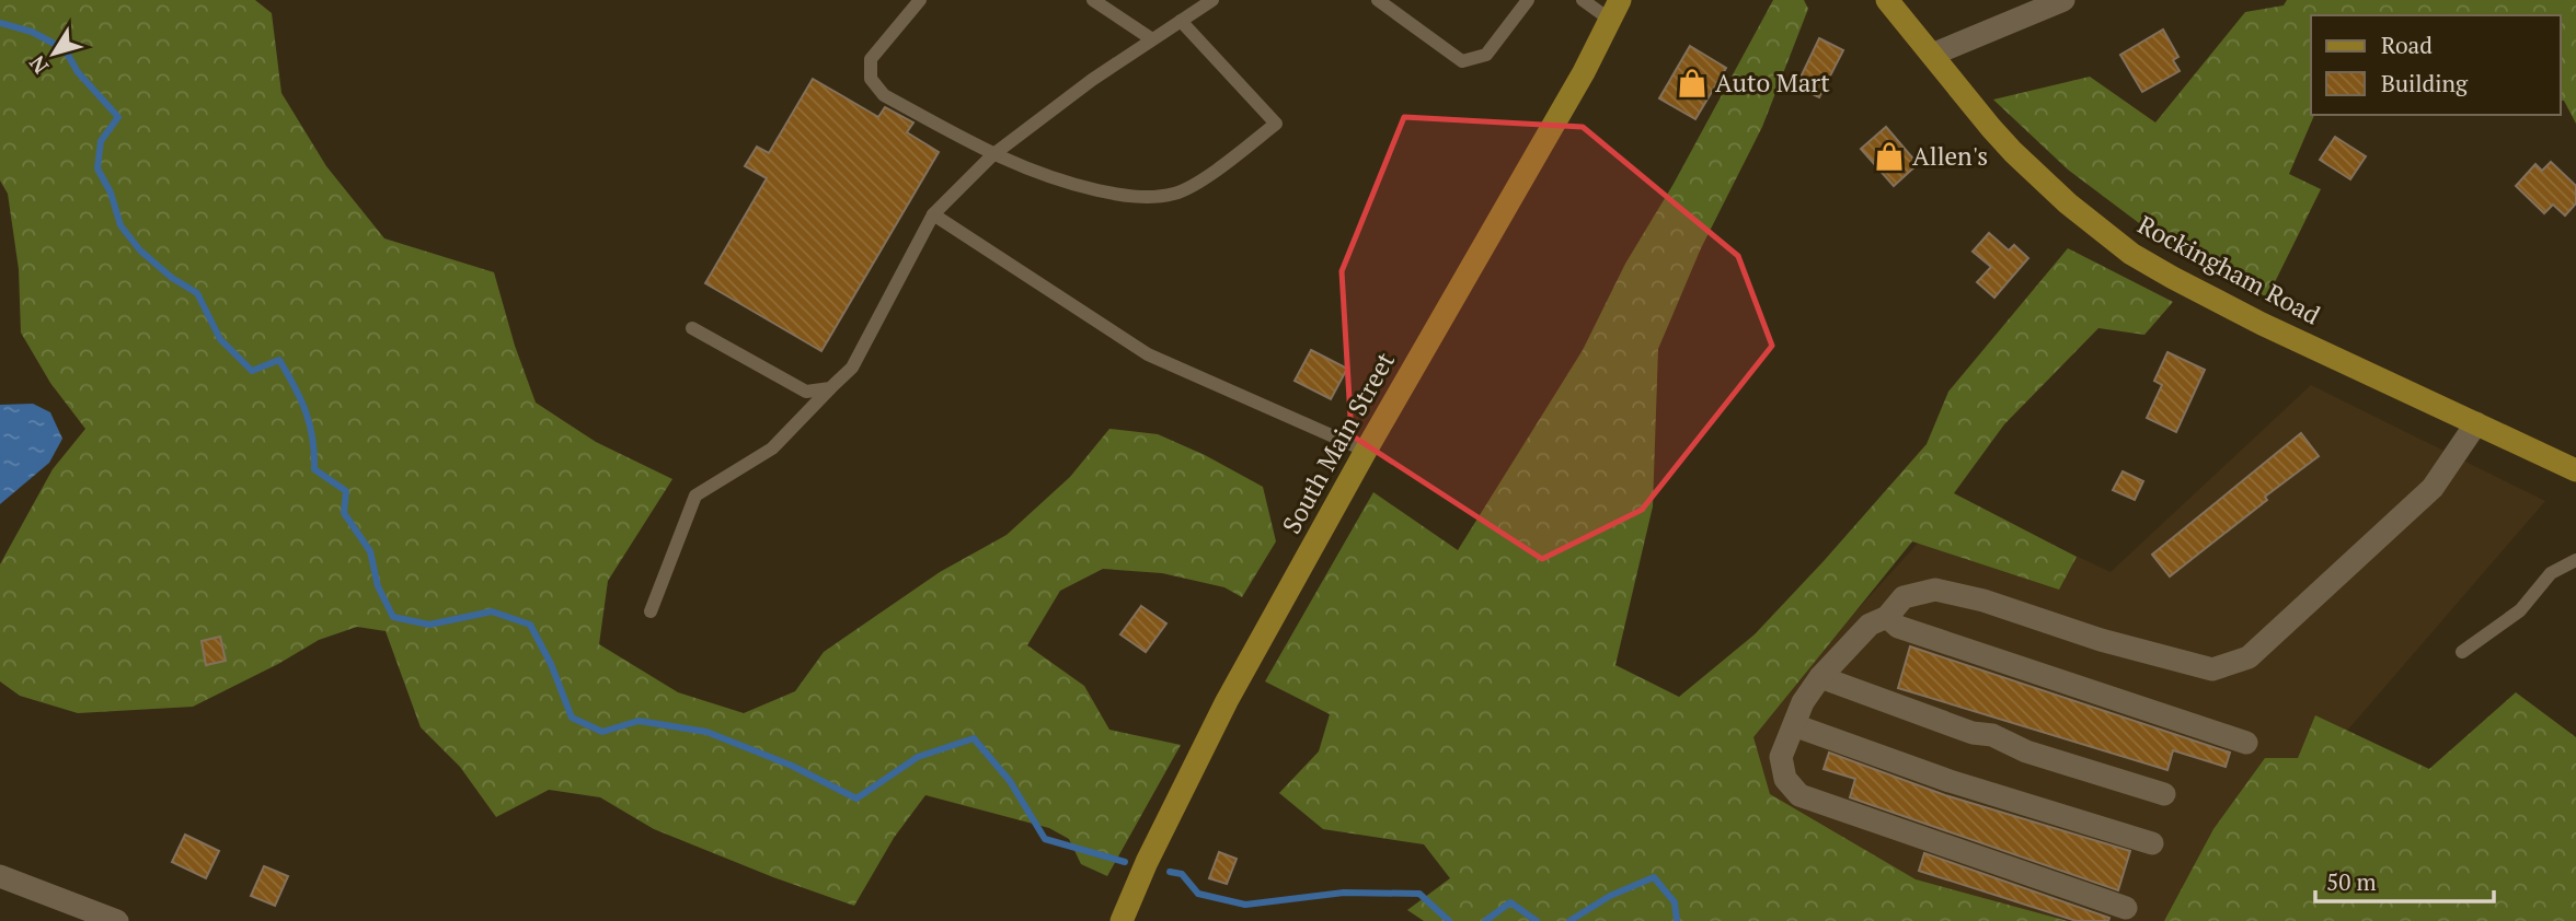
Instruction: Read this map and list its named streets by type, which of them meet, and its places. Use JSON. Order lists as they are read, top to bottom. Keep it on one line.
{"streets":{"main road":["Rockingham Road","South Main Street"]},"places":{"shop":["Auto Mart","Allen's"]},"legend":["Road","Building"],"scale_bar":"50 m","north":"bottom left"}
